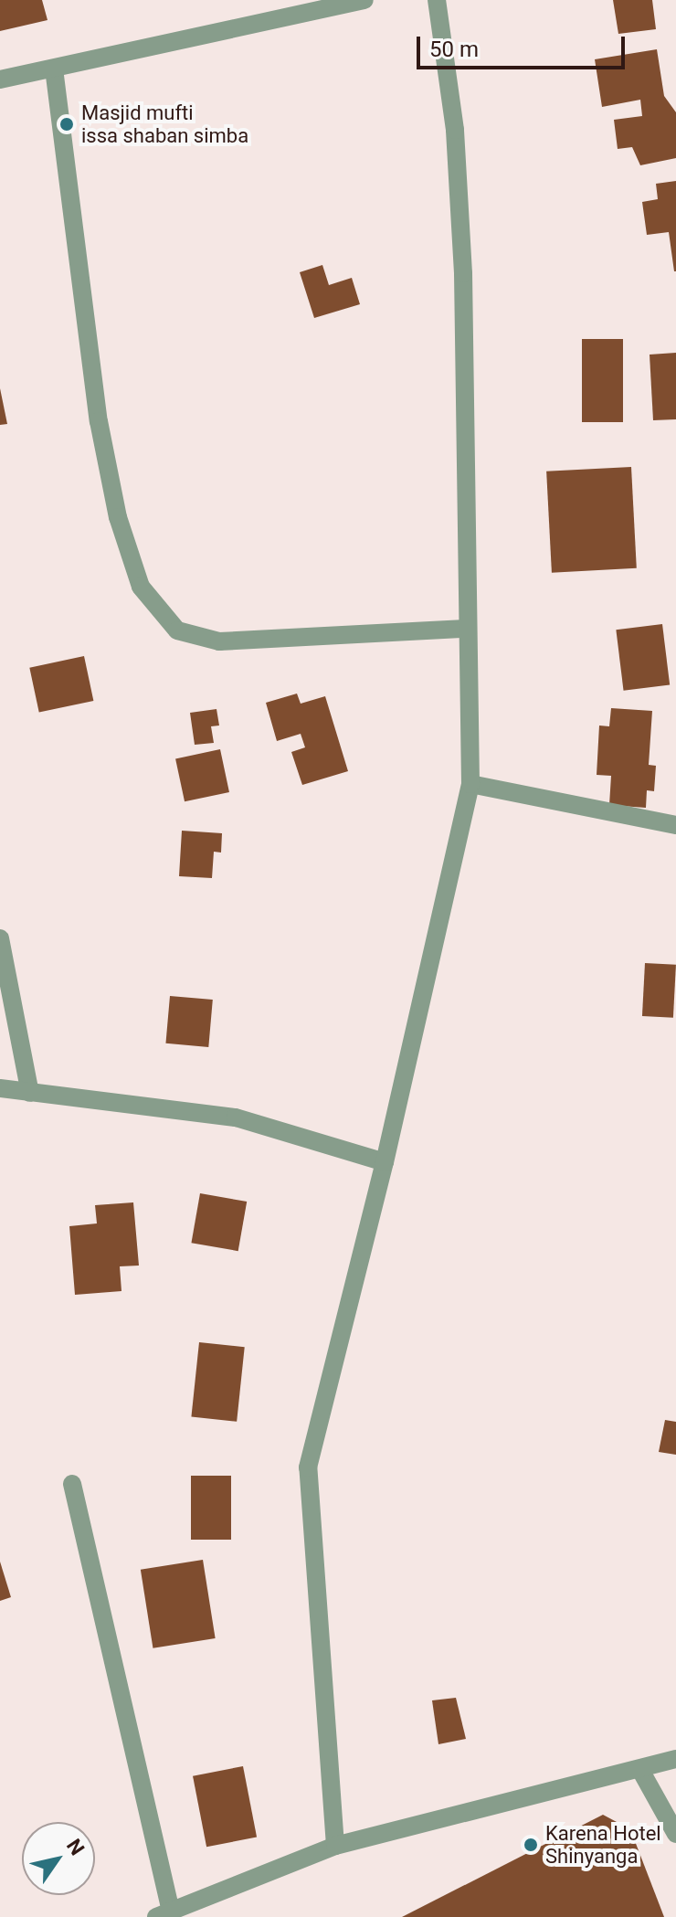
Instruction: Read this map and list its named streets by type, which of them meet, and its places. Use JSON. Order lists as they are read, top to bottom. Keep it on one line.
{"places":["Masjid mufti issa shaban simba","Karena Hotel Shinyanga"],"scale_bar":"50 m","north":"top right"}
